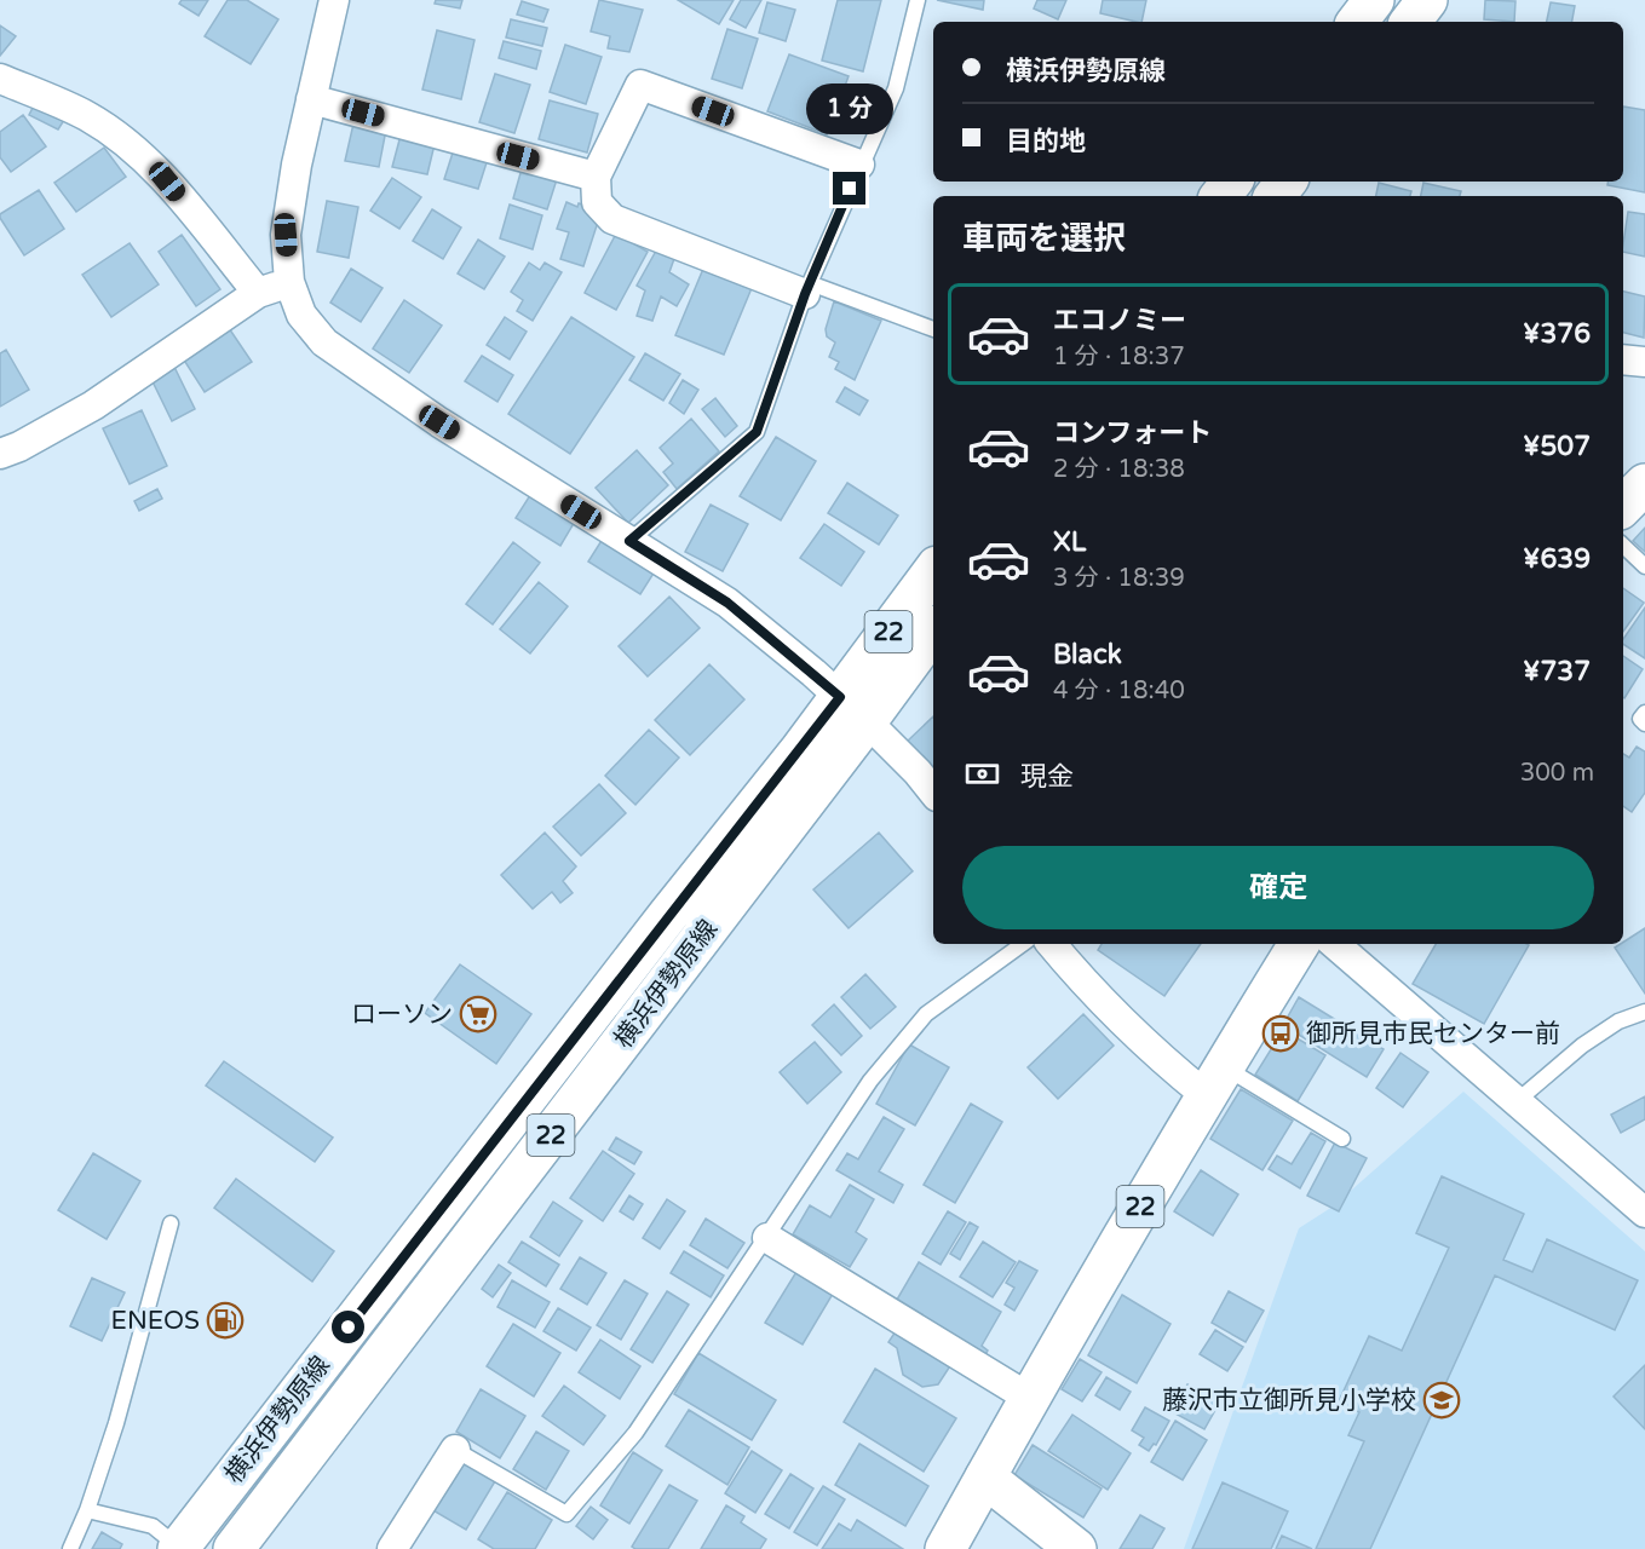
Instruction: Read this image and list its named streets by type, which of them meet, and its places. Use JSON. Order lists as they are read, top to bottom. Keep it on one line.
{"streets":{"main road":["22","横浜伊勢原線"]},"places":{"supermarket":["ローソン"],"bus stop":["御所見市民センター前"],"fuel station":["ENEOS"],"school or university":["藤沢市立御所見小学校"]},"page":{"banner":["横浜伊勢原線","目的地"],"bubble":"1 分","heading":"車両を選択","list":[{"name":"エコノミー","note":"1 分 · 18:37","value":"¥376"},{"name":"コンフォート","note":"2 分 · 18:38","value":"¥507"},{"name":"XL","note":"3 分 · 18:39","value":"¥639"},{"name":"Black","note":"4 分 · 18:40","value":"¥737"}],"pay":["現金","300 m"],"buttons":"確定"}}
